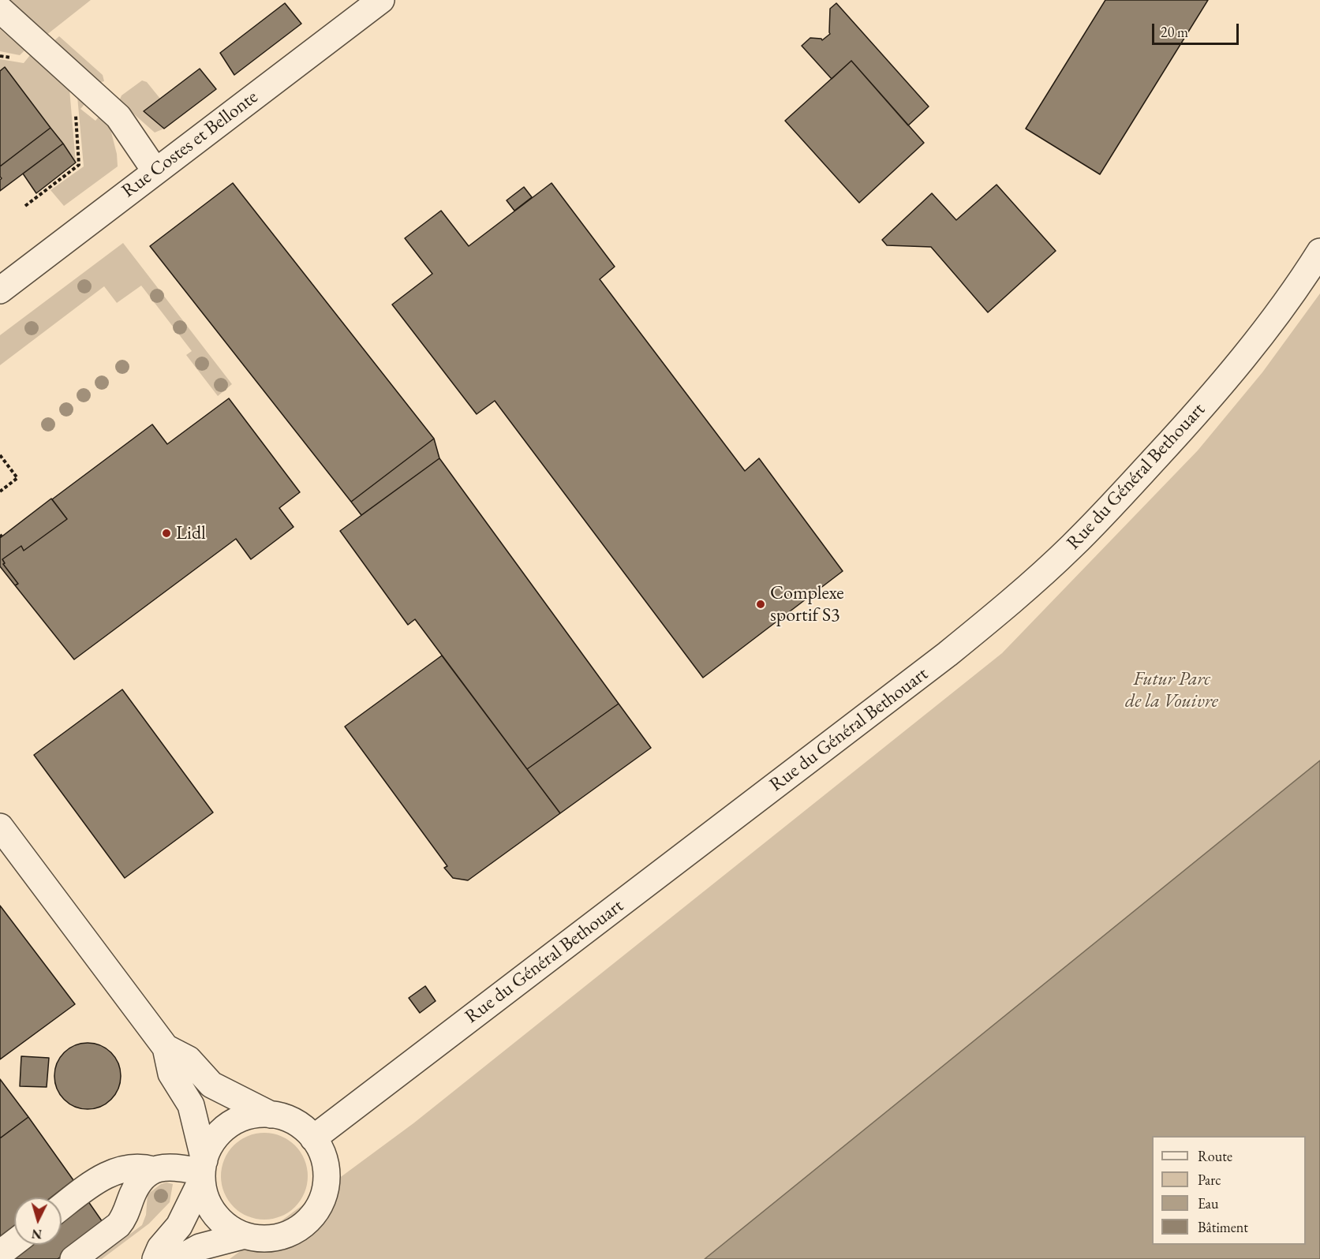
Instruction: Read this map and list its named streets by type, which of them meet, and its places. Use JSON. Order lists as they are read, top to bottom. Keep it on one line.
{"streets":{"street":["Rue Costes et Bellonte","Rue du Général Bethouart"]},"parks":["Futur Parc de la Vouivre"],"places":["Lidl","Complexe sportif S3"],"legend":["Route","Parc","Eau","Bâtiment"],"scale_bar":"20 m","north":"bottom"}
